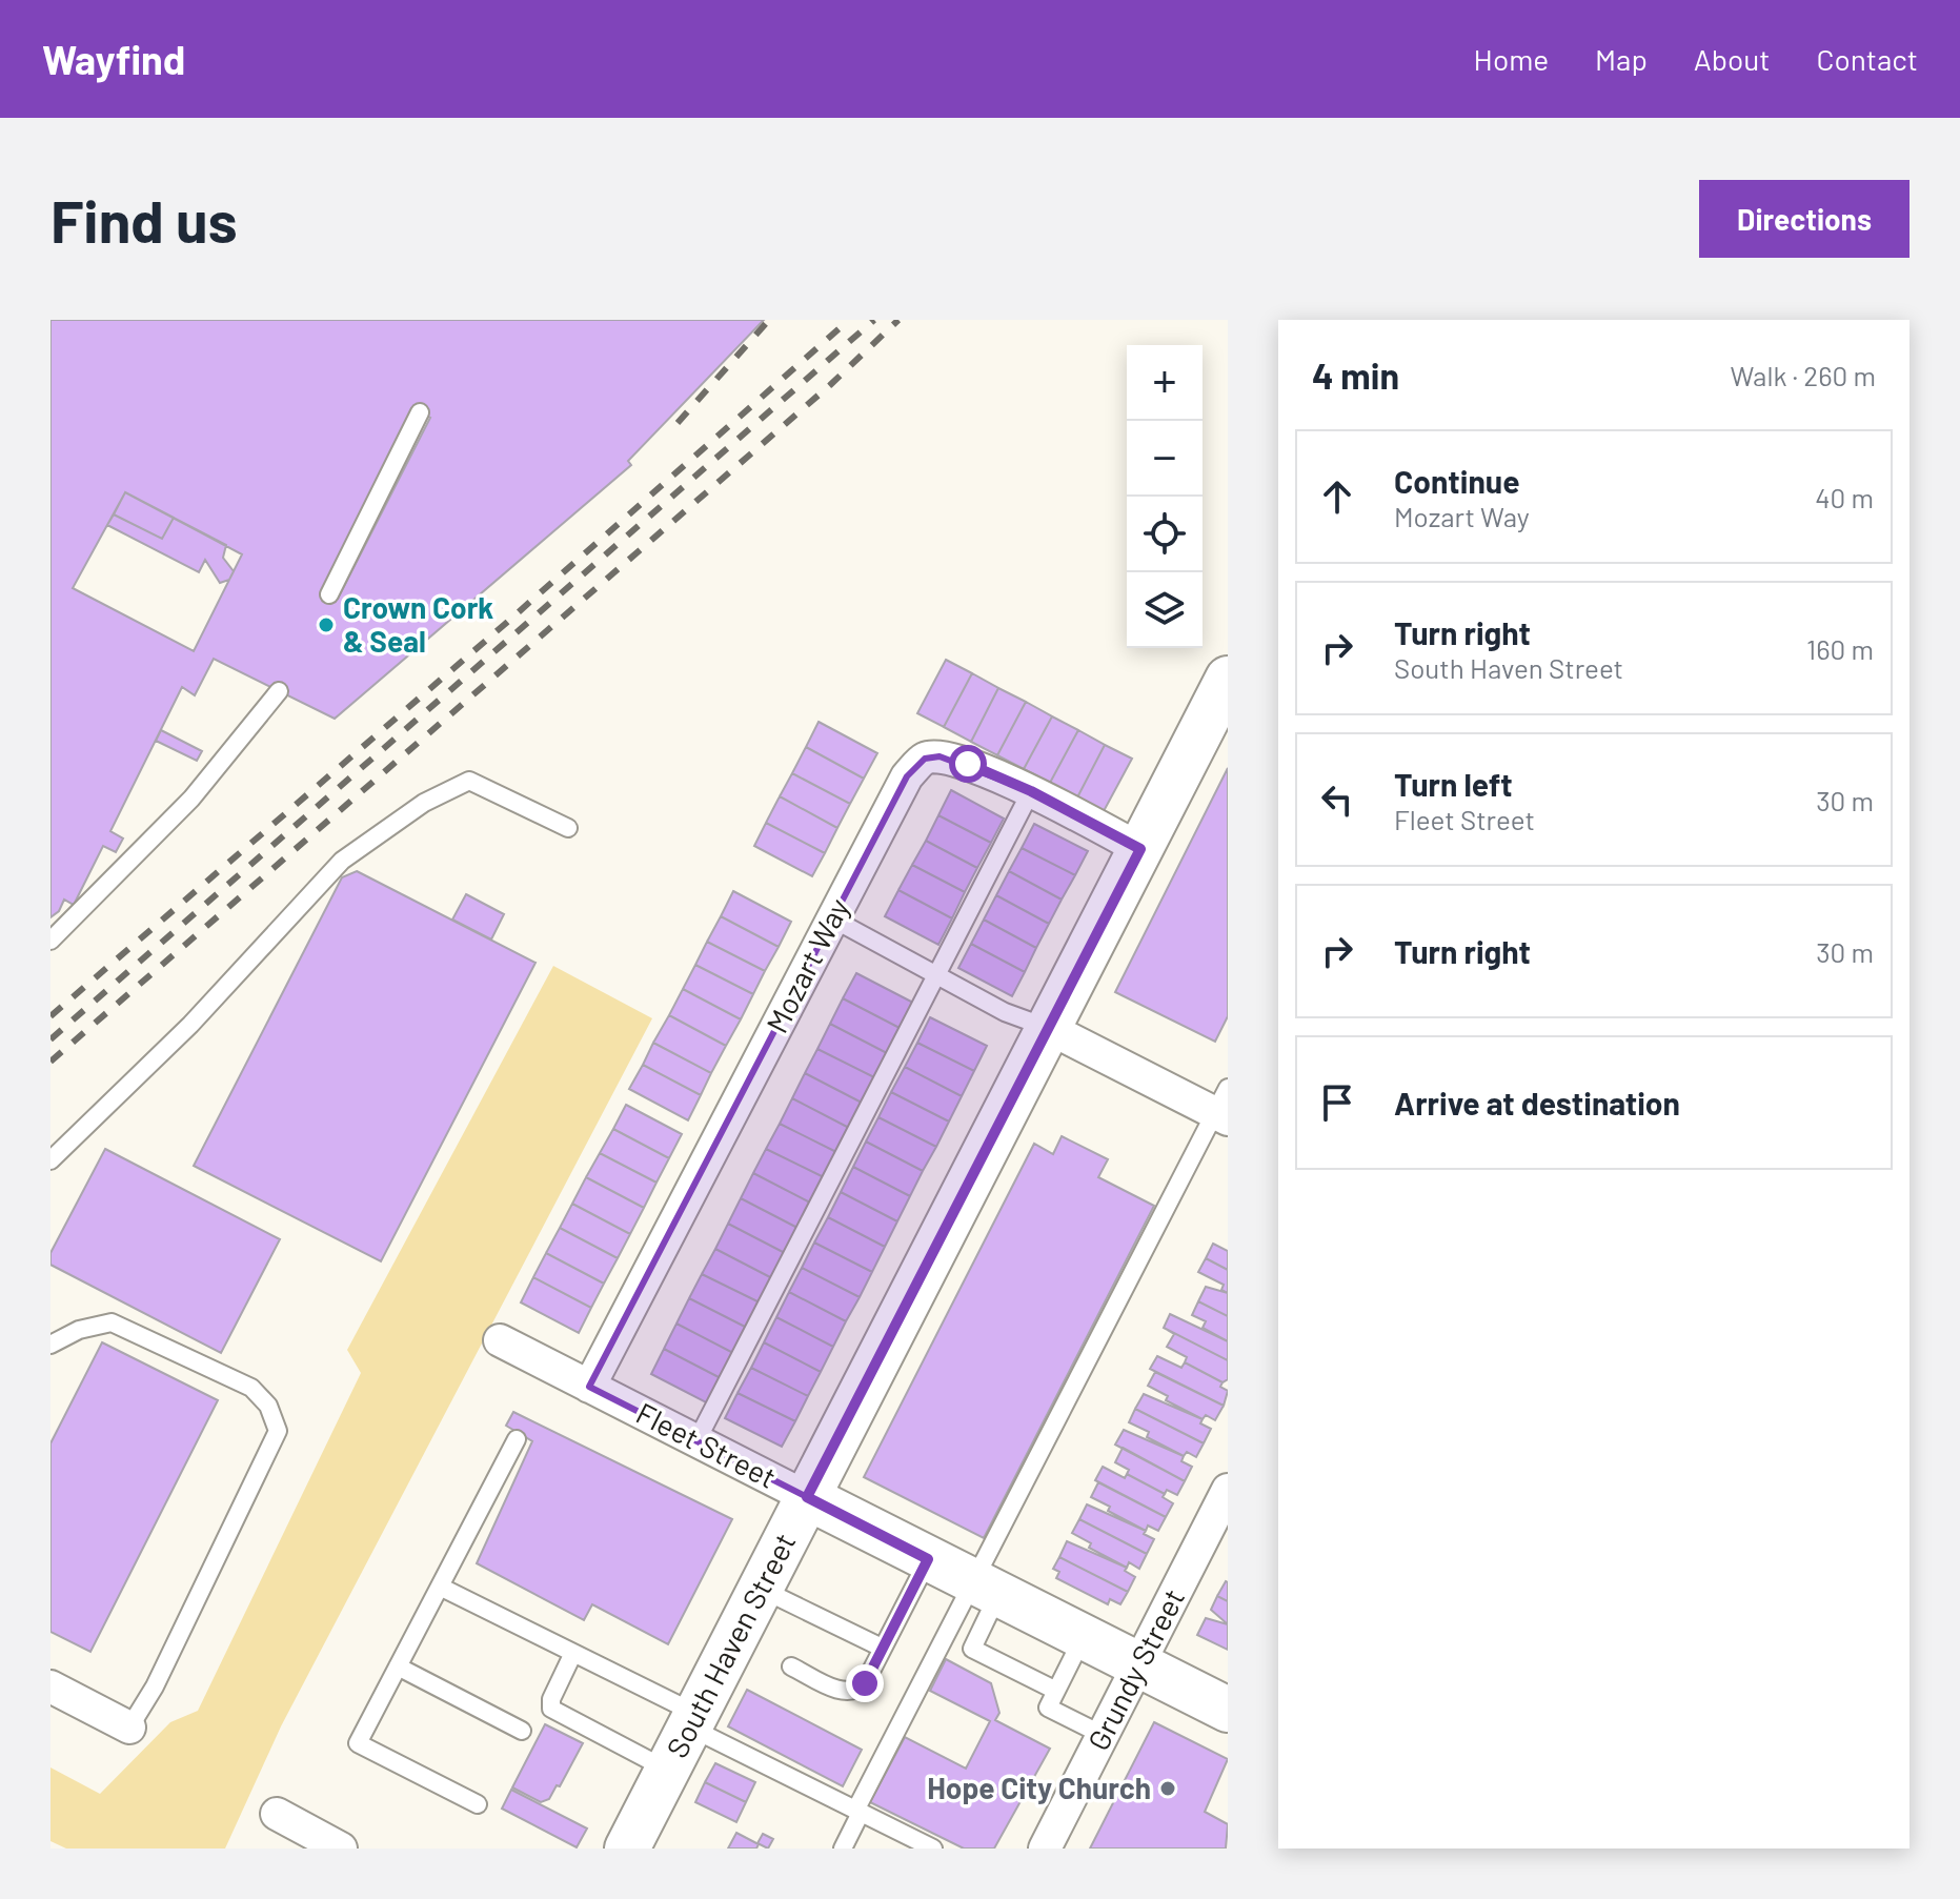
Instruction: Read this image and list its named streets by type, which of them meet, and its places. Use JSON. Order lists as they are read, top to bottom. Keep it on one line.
{"streets":{"street":["Mozart Way","Fleet Street","South Haven Street","Grundy Street"]},"crossings":[["Mozart Way","Fleet Street"],["Mozart Way","South Haven Street"],["Fleet Street","South Haven Street"],["Fleet Street","Grundy Street"]],"places":["Crown Cork & Seal","Hope City Church"],"page":{"header":"Wayfind","nav":["Home","Map","About","Contact"],"buttons":"Directions","title":"Find us","heading":["4 min","Walk · 260 m"],"map_buttons":["+","−"],"list":[["Continue","Mozart Way","40 m"],["Turn right","South Haven Street","160 m"],["Turn left","Fleet Street","30 m"],["Turn right","30 m"],"Arrive at destination"]}}
